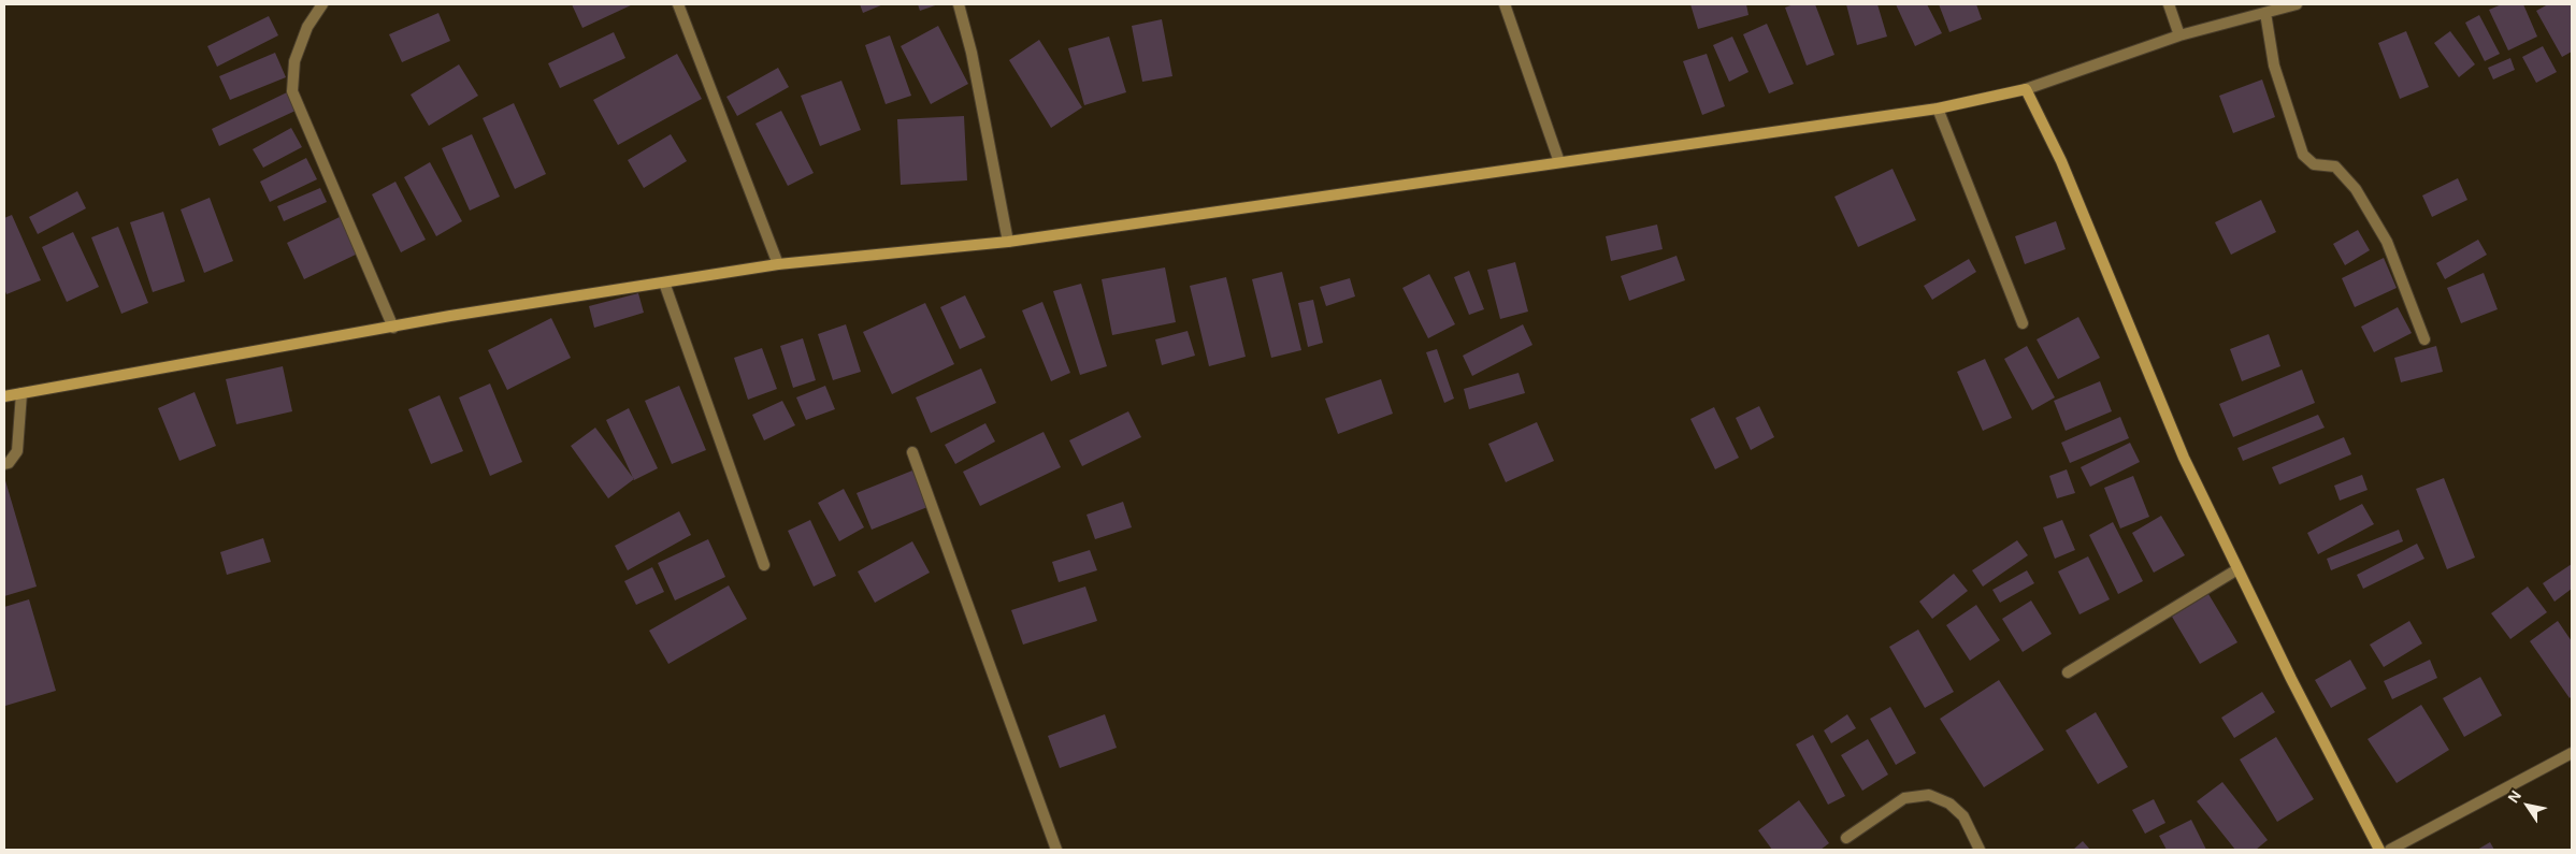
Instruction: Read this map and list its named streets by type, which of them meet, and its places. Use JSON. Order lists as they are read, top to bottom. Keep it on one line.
{"north":"top left"}
